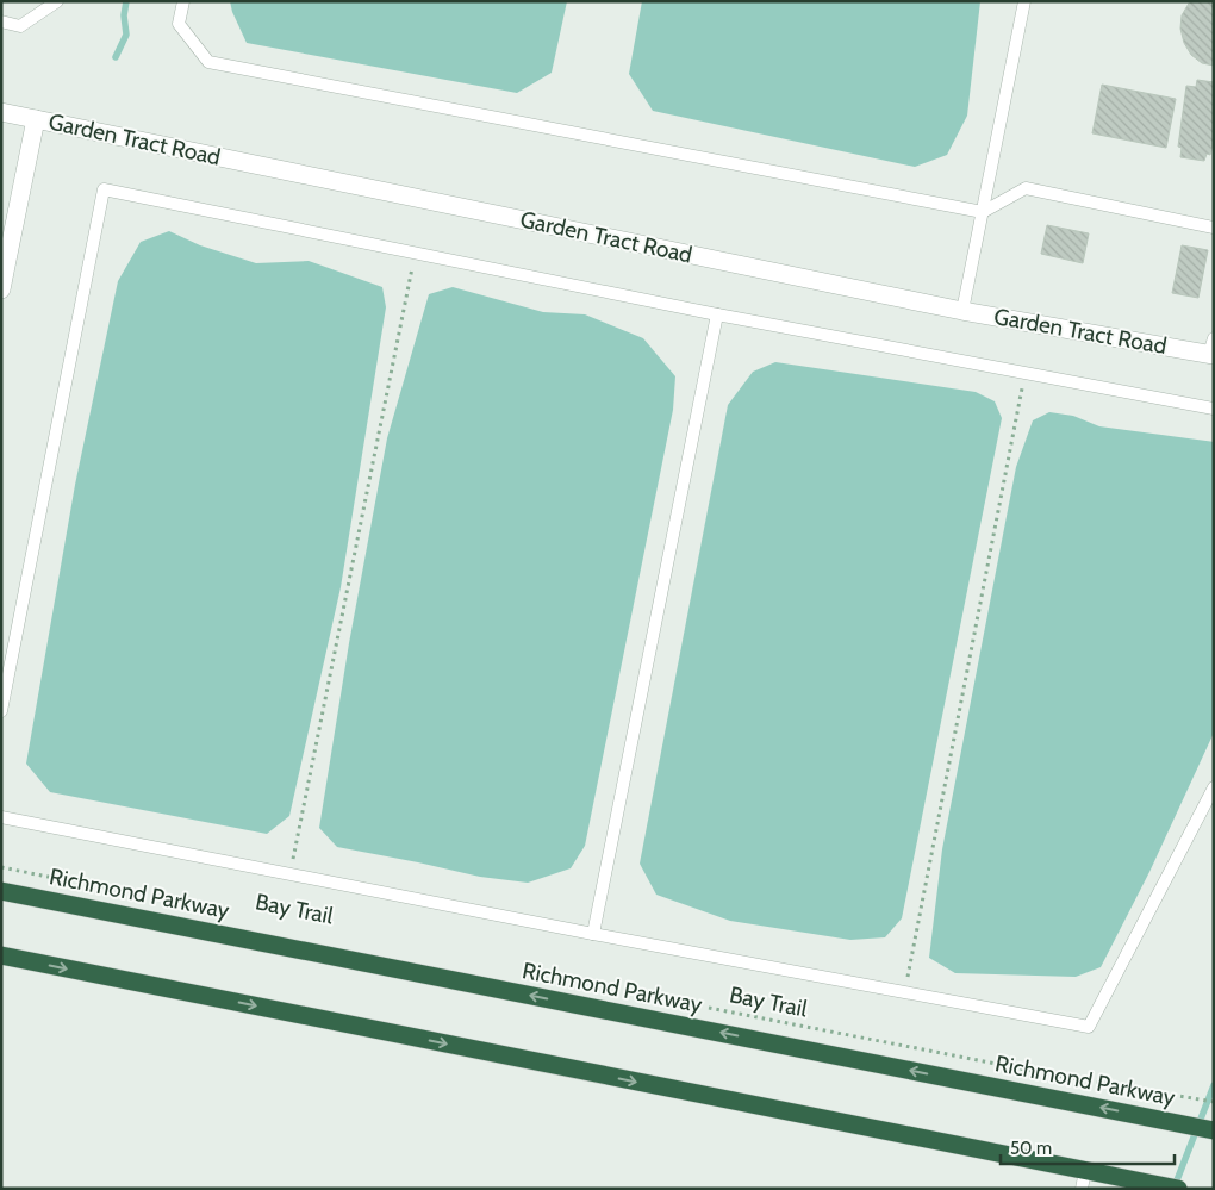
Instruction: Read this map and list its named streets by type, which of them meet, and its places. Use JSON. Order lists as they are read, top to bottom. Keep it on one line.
{"streets":{"highway":["Richmond Parkway"],"street":["Garden Tract Road"],"path":["Bay Trail"]},"scale_bar":"50 m"}
